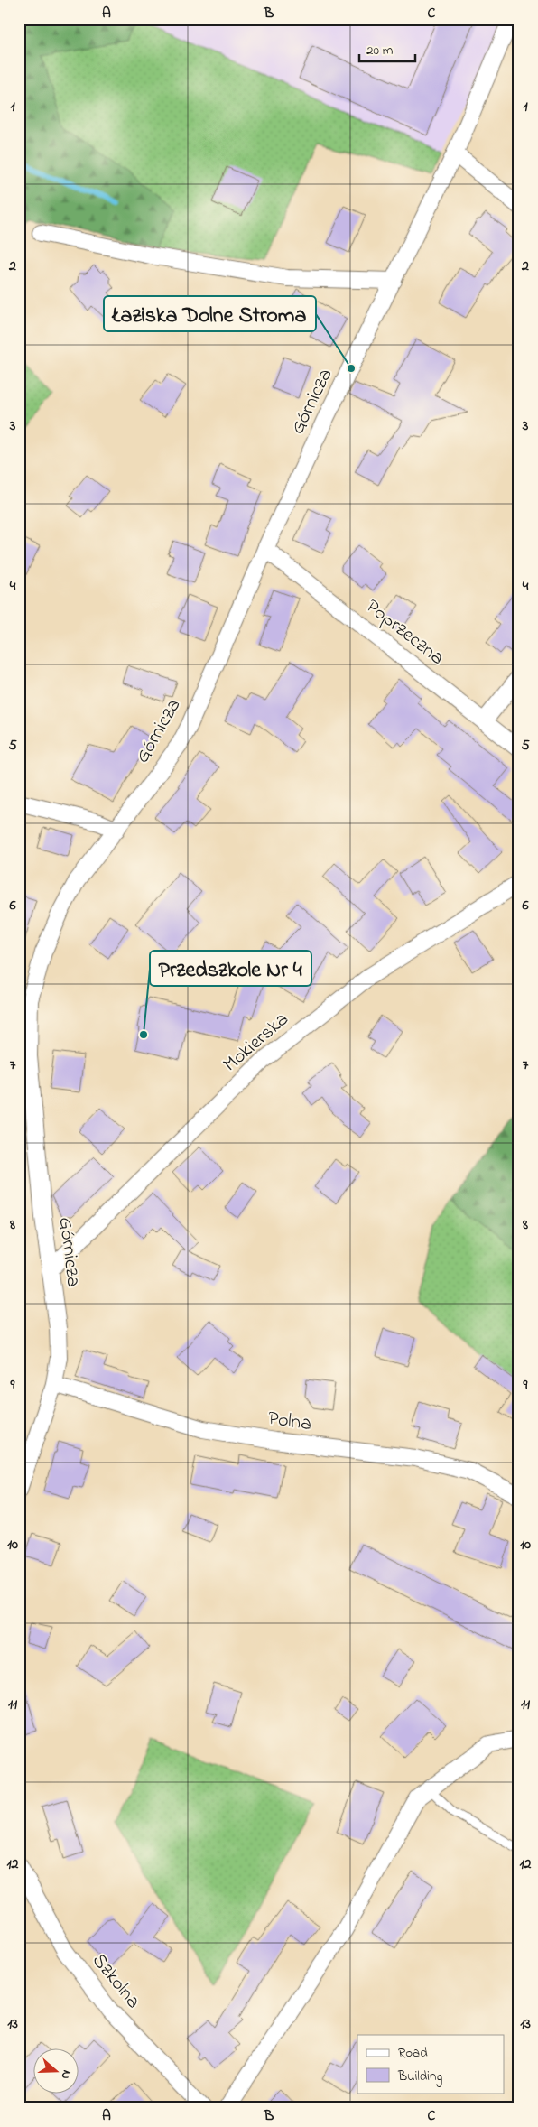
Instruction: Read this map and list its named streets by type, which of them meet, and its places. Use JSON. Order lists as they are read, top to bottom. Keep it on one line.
{"streets":{"street":["Górnicza","Poprzeczna","Mokierska","Polna","Szkolna"]},"crossings":[["Górnicza","Poprzeczna"],["Górnicza","Mokierska"],["Górnicza","Polna"]],"places":["Łaziska Dolne Stroma","Przedszkole Nr 4"],"legend":["Road","Building"],"scale_bar":"20 m","north":"right","grid":{"columns":["A","B","C"],"rows":["1","2","3","4","5","6","7","8","9","10","11","12","13"]}}
